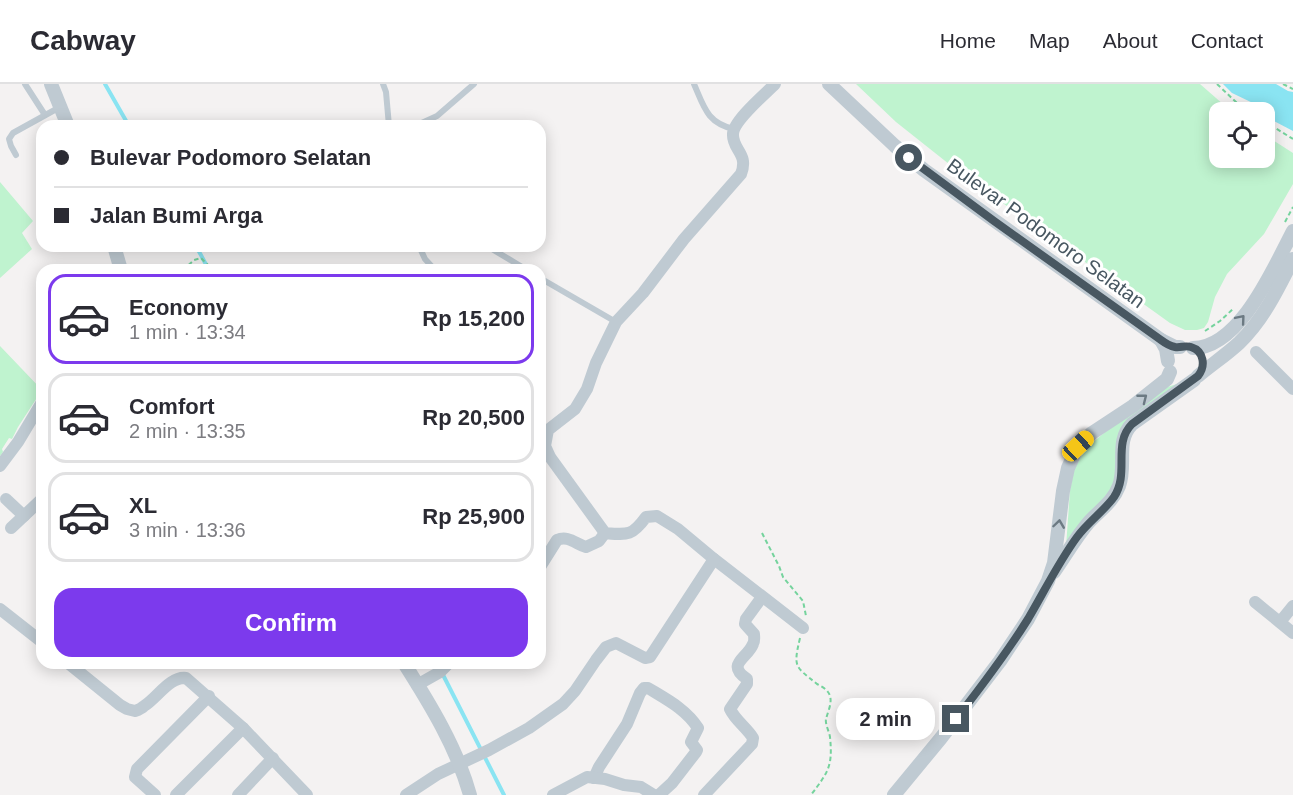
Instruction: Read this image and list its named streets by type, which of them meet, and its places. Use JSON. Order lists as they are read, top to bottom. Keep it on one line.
{"streets":{"street":["Bulevar Podomoro Selatan"]},"page":{"header":"Cabway","nav":["Home","Map","About","Contact"],"banner":["Bulevar Podomoro Selatan","Jalan Bumi Arga"],"list":[{"name":"Economy","note":"1 min · 13:34","value":"Rp 15,200"},{"name":"Comfort","note":"2 min · 13:35","value":"Rp 20,500"},{"name":"XL","note":"3 min · 13:36","value":"Rp 25,900"}],"buttons":"Confirm","bubble":"2 min"}}
